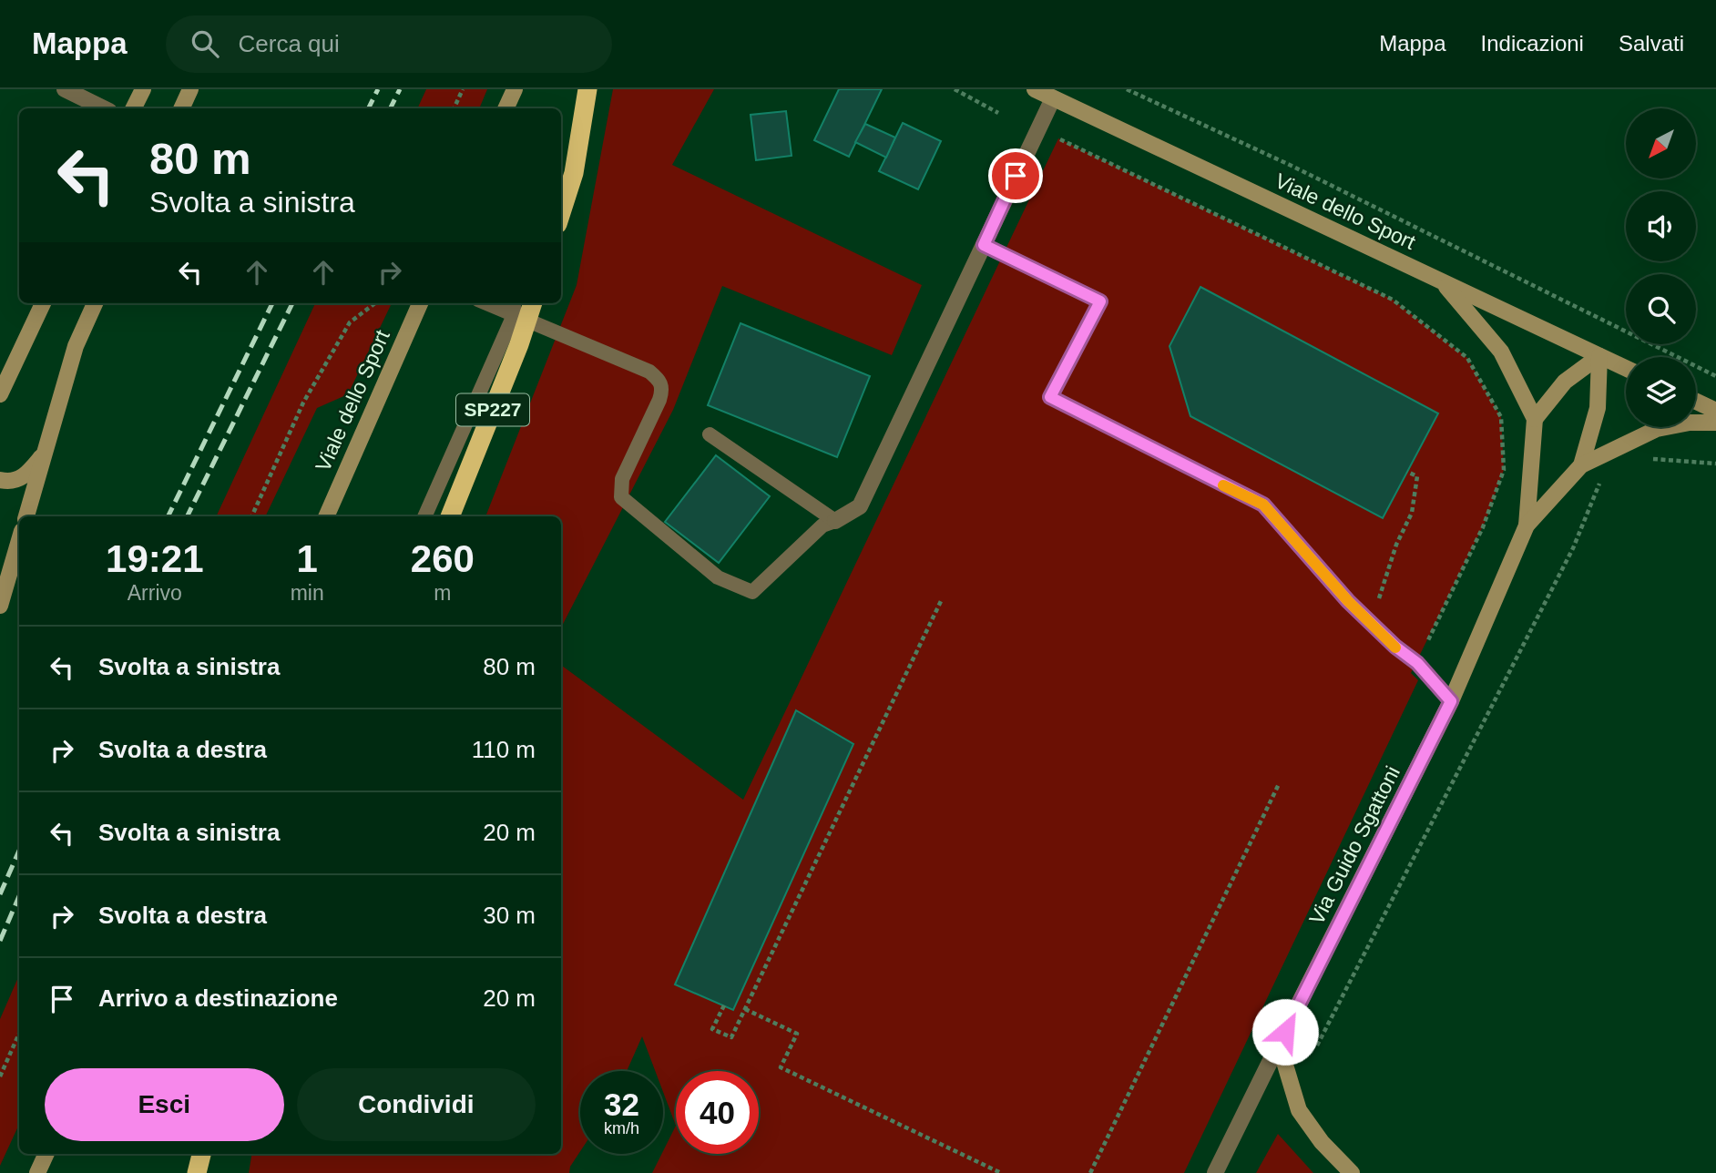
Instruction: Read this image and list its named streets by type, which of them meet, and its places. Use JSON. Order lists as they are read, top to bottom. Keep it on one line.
{"streets":{"highway":["SP227"],"street":["Viale dello Sport","Via Guido Sgattoni"]},"crossings":[["Viale dello Sport","Via Guido Sgattoni"]],"north":"bottom left","page":{"header":"Mappa","search":"Cerca qui","nav":["Mappa","Indicazioni","Salvati"],"turn":["80 m","Svolta a sinistra"],"eta":["19:21","Arrivo","1","min","260","m"],"list":[{"name":"Svolta a sinistra","value":"80 m"},{"name":"Svolta a destra","value":"110 m"},{"name":"Svolta a sinistra","value":"20 m"},{"name":"Svolta a destra","value":"30 m"},{"name":"Arrivo a destinazione","value":"20 m"}],"buttons":["Esci","Condividi"],"speed":"32 km/h","limit":"40"}}
